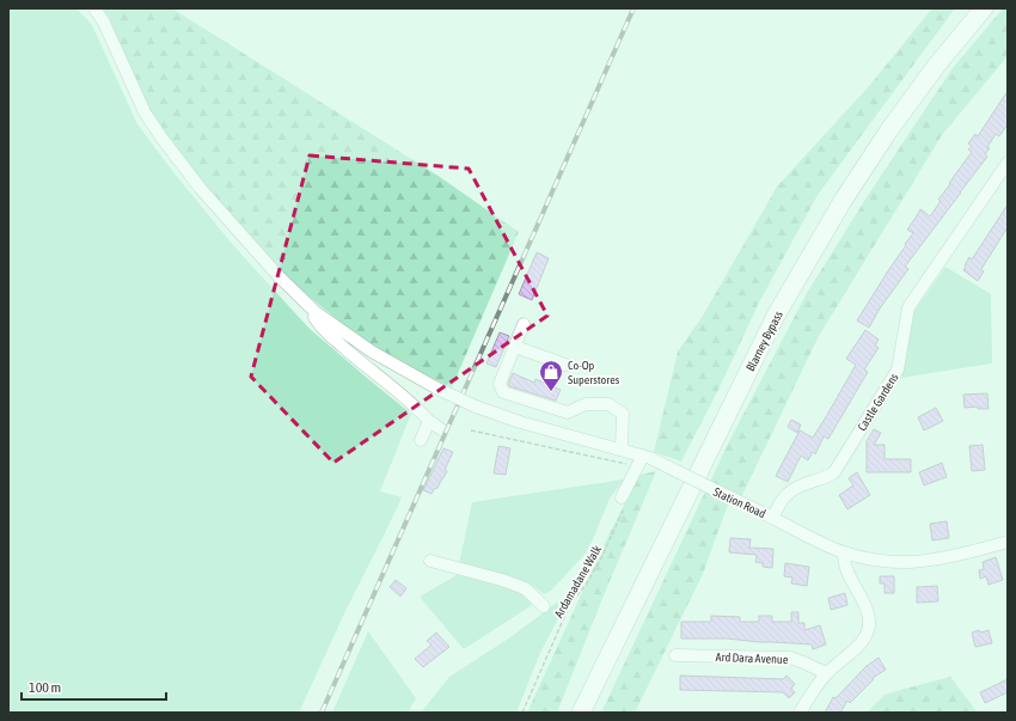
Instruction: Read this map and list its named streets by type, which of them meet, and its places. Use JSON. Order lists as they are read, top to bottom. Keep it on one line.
{"streets":{"highway":["Blarney Bypass"],"street":["Castle Gardens","Station Road","Ard Dara Avenue"],"path":["Ardamadane Walk"]},"crossings":[["Castle Gardens","Station Road"]],"places":{"shop":["Co-Op Superstores"]},"scale_bar":"100 m"}
